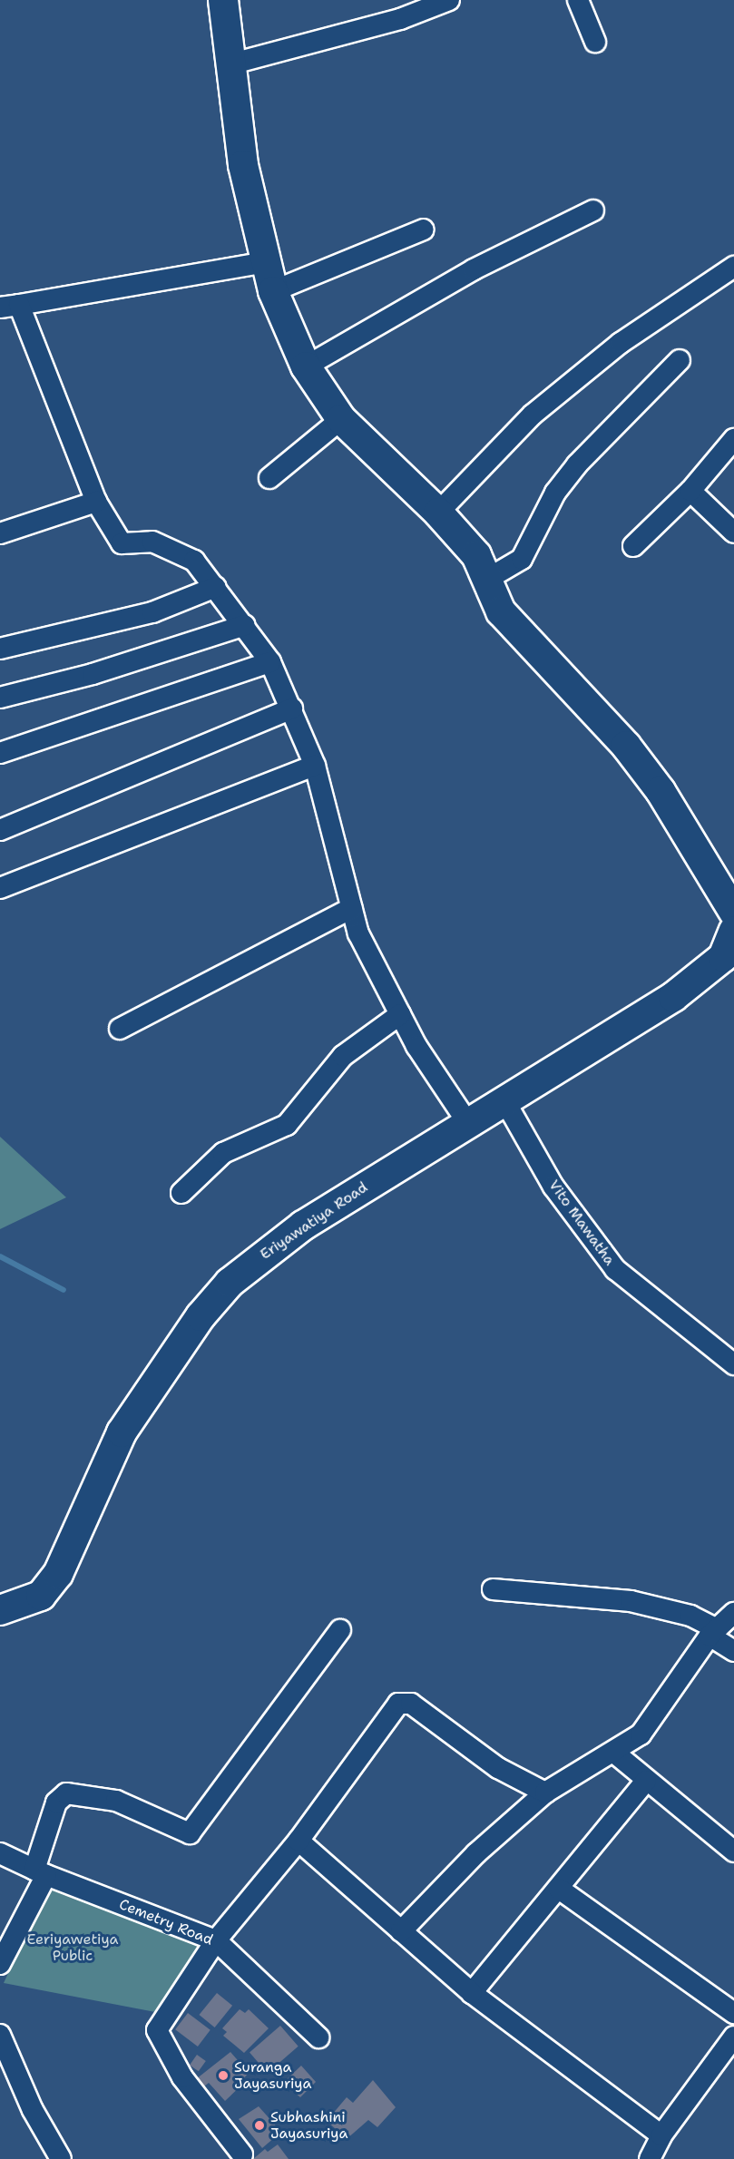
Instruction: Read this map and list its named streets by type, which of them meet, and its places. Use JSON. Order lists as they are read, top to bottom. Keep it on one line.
{"streets":{"street":["Eriyawatiya Road","Vito Mawatha","Cemetry Road"]},"crossings":[["Eriyawatiya Road","Vito Mawatha"]],"parks":["Eeriyawetiya Public"],"places":["Suranga Jayasuriya","Subhashini Jayasuriya"]}
